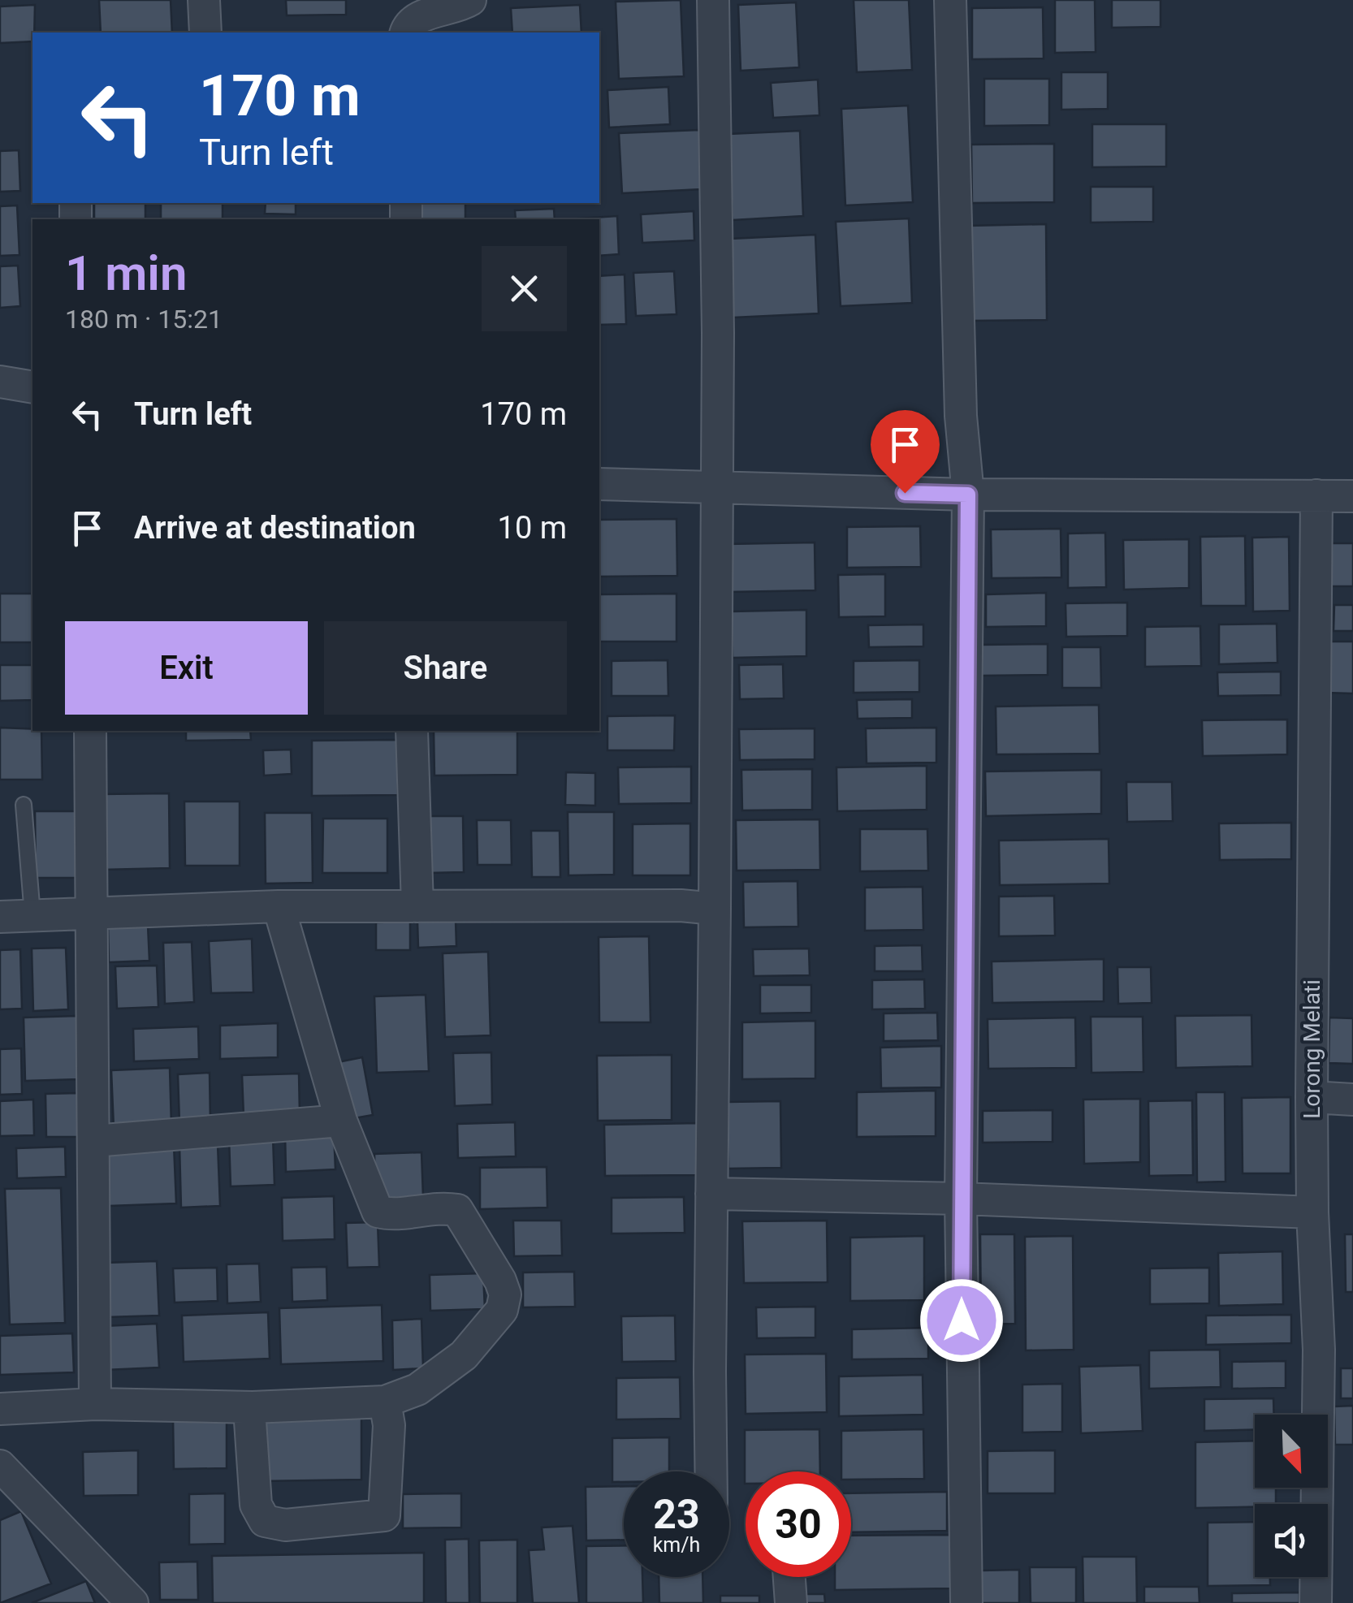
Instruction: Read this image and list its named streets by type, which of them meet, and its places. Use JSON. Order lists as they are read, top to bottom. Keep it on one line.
{"streets":{"street":["Lorong Melati"]},"north":"bottom right","page":{"turn":["170 m","Turn left"],"heading":["1 min","180 m · 15:21"],"list":[{"name":"Turn left","value":"170 m"},{"name":"Arrive at destination","value":"10 m"}],"buttons":["Exit","Share"],"speed":"23 km/h","limit":"30"}}
